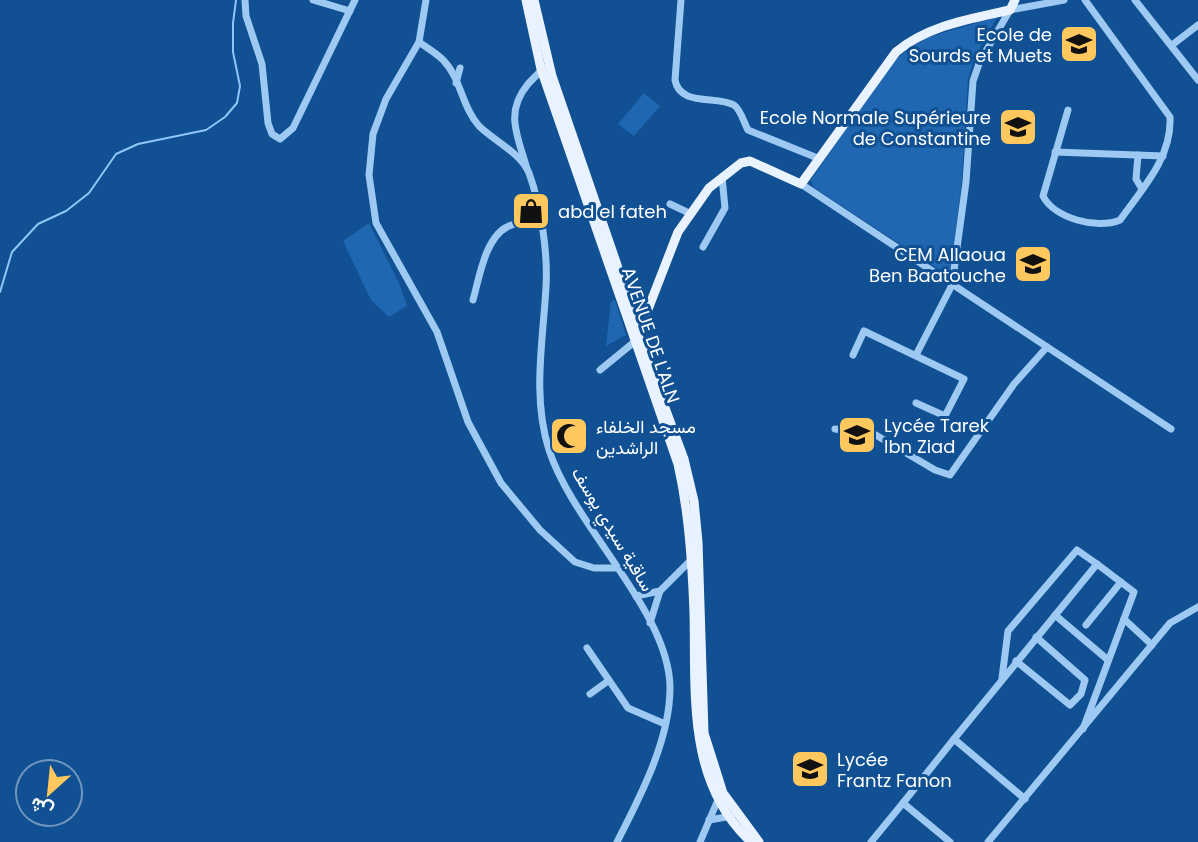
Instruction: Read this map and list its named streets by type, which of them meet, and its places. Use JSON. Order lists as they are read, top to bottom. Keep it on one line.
{"streets":{"street":["ساقية سيدي يوسف"]},"places":{"school or university":["Ecole de Sourds et Muets","Ecole Normale Supérieure de Constantine","CEM Allaoua Ben Baatouche","Lycée Tarek Ibn Ziad","Lycée Frantz Fanon"],"shop":["abd el fateh"],"mosque":["مسجد الخلفاء الراشدين"]},"north":"bottom left"}
